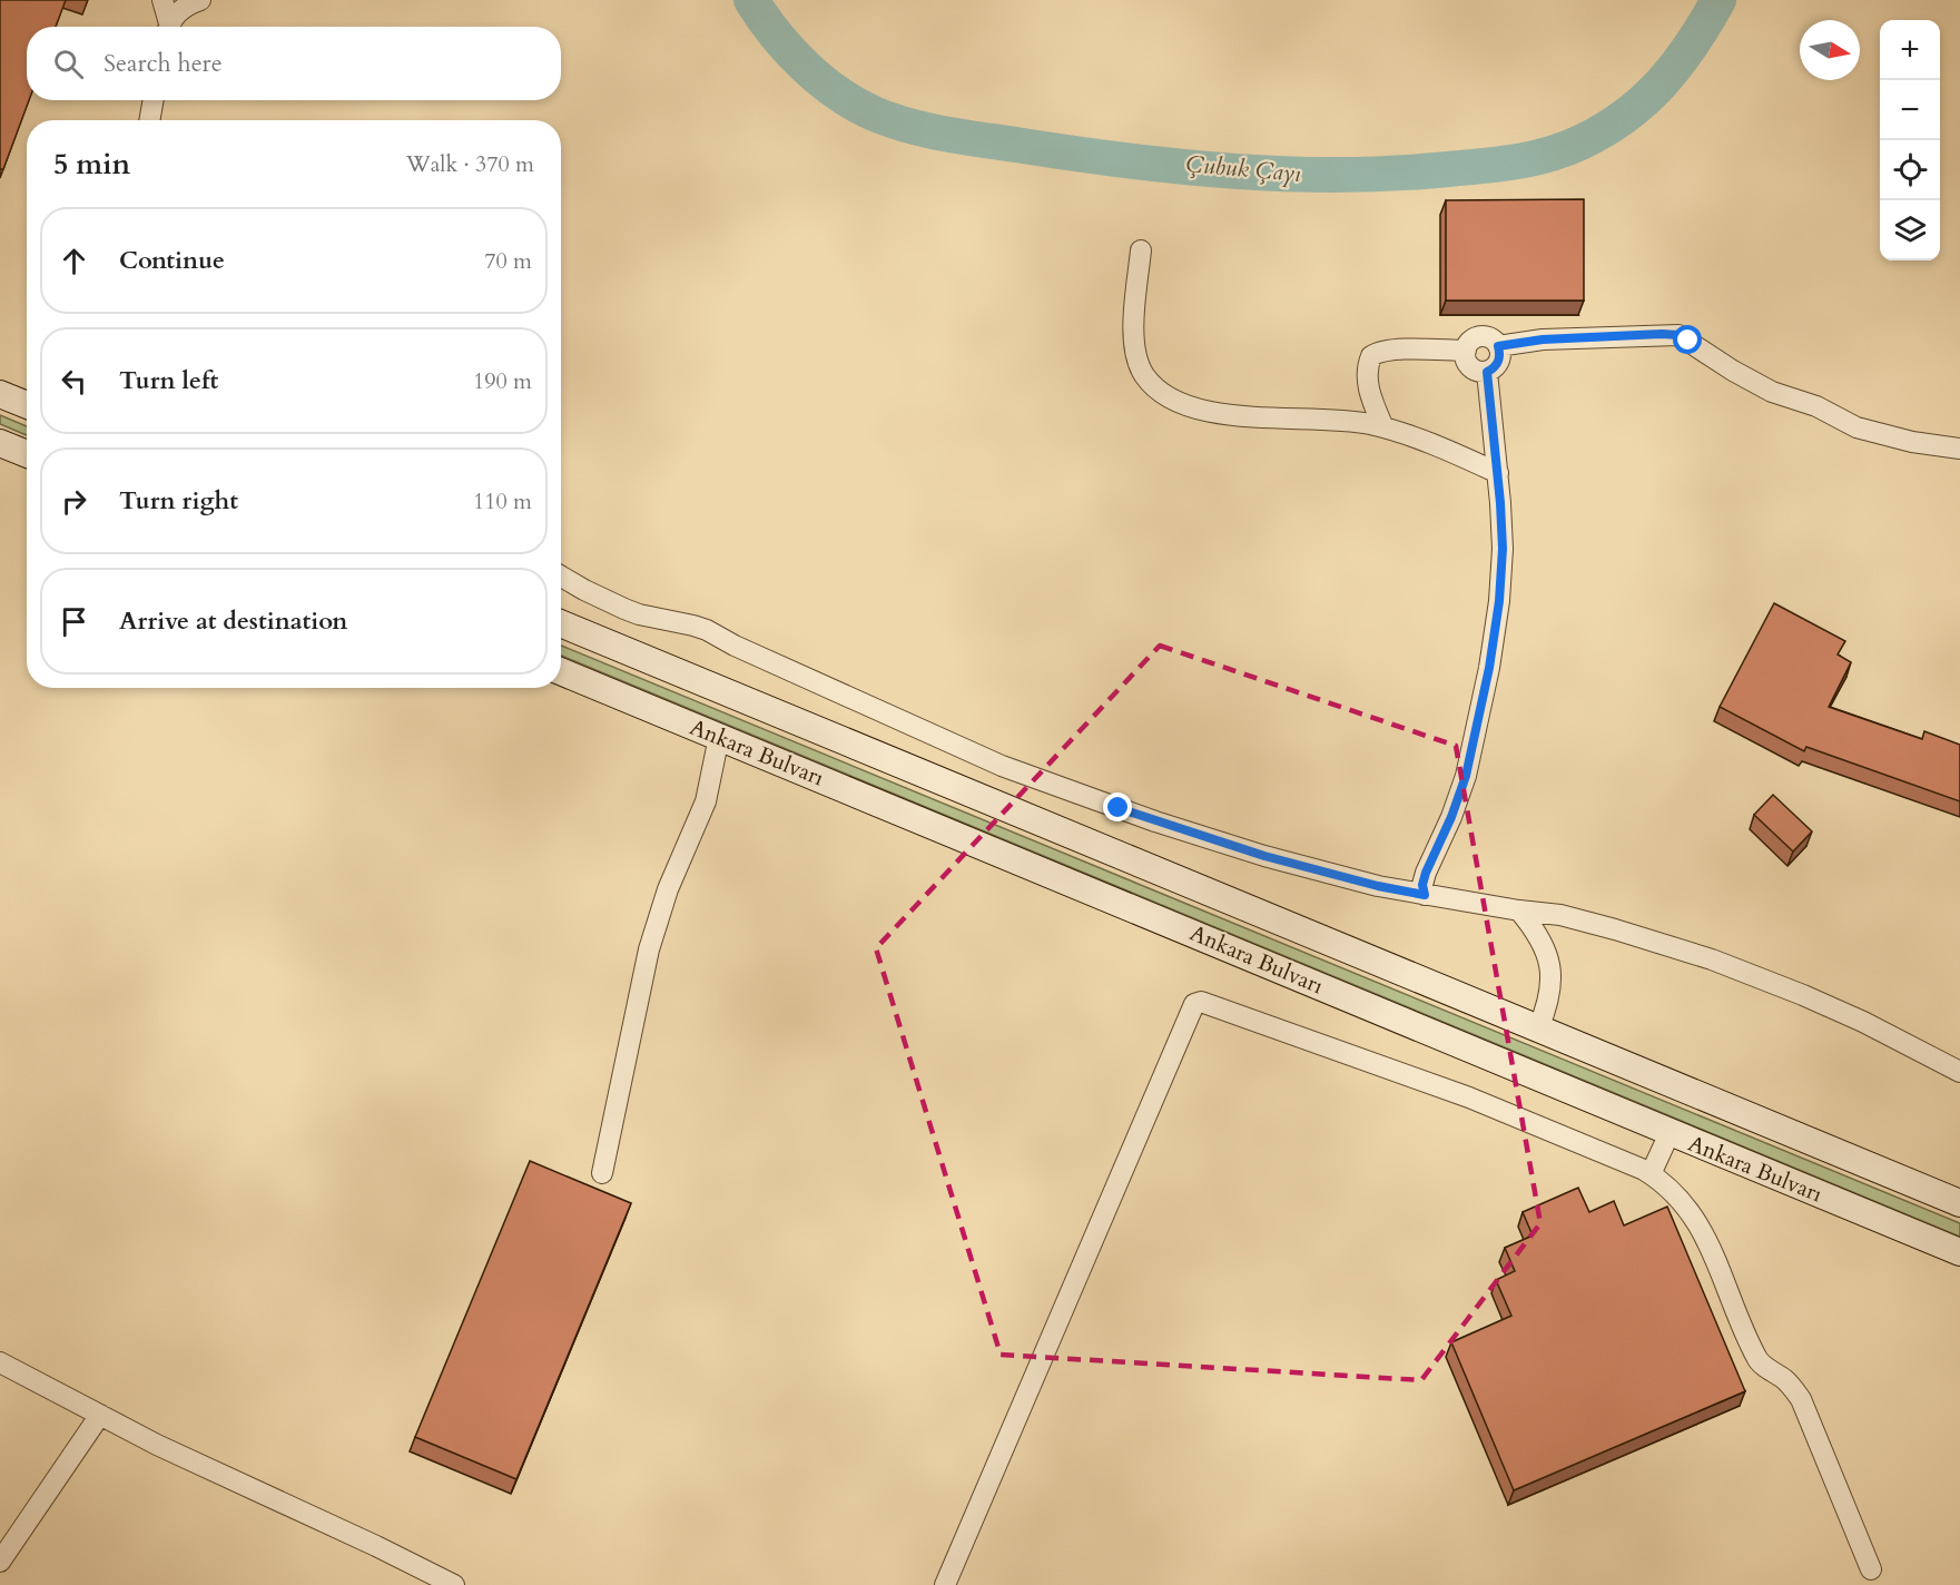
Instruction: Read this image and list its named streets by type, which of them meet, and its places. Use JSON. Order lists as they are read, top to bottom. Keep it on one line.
{"streets":{"main road":["Ankara Bulvarı"]},"water":["Çubuk Çayı"],"north":"right","page":{"map_buttons":["+","−"],"search":"Search here","heading":["5 min","Walk · 370 m"],"list":[["Continue","70 m"],["Turn left","190 m"],["Turn right","110 m"],"Arrive at destination"]}}
